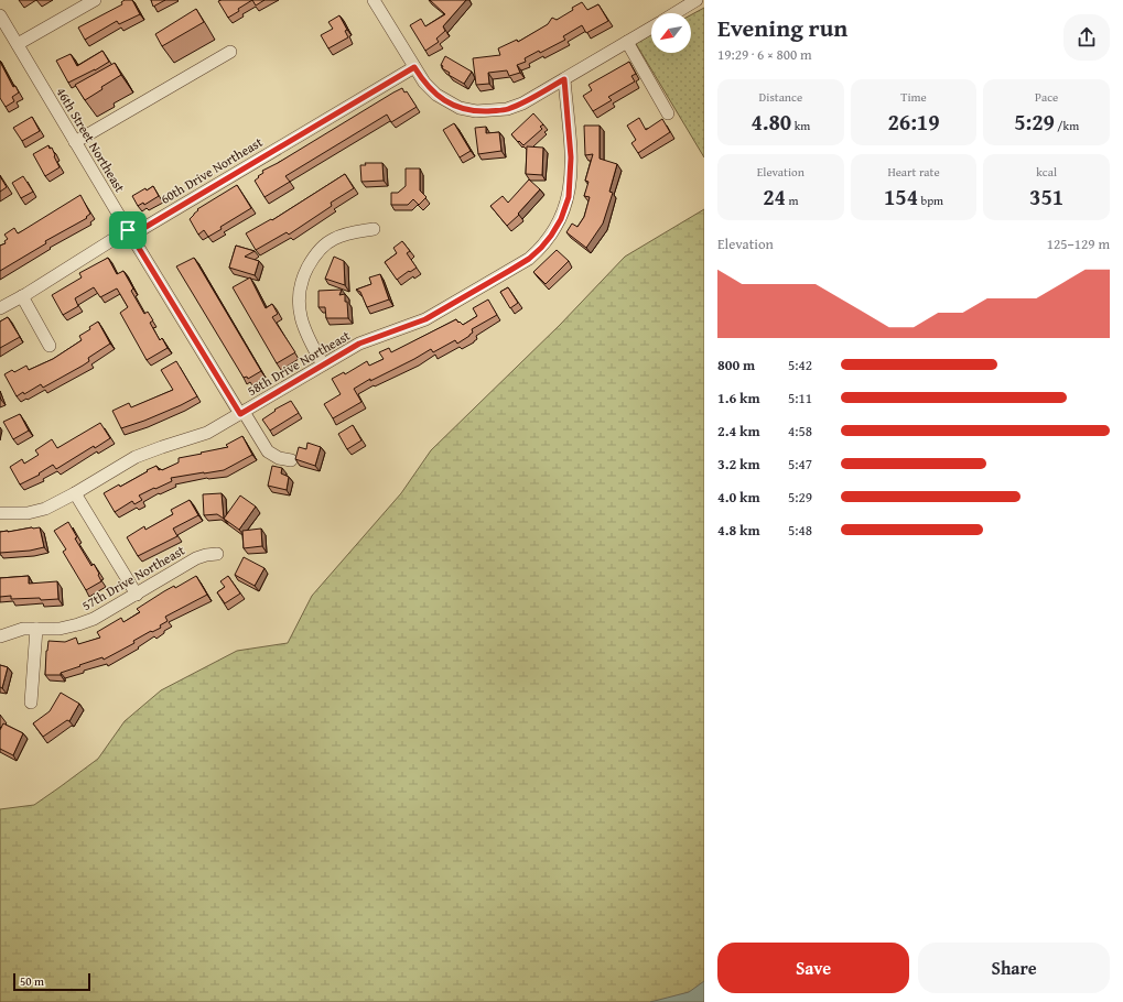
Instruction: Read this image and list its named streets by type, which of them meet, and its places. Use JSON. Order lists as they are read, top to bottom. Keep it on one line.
{"streets":{"street":["46th Street Northeast","60th Drive Northeast","58th Drive Northeast","57th Drive Northeast"]},"crossings":[["46th Street Northeast","60th Drive Northeast"],["46th Street Northeast","58th Drive Northeast"]],"scale_bar":"50 m","north":"bottom left","page":{"heading":["Evening run","19:29 · 6 × 800 m"],"stats":[["Distance","4.80 km"],["Time","26:19"],["Pace","5:29 /km"],["Elevation","24 m"],["Heart rate","154 bpm"],["kcal","351"]],"chart":["Elevation","125–129 m"],"list":[{"name":"800 m","note":"5:42"},{"name":"1.6 km","note":"5:11"},{"name":"2.4 km","note":"4:58"},{"name":"3.2 km","note":"5:47"},{"name":"4.0 km","note":"5:29"},{"name":"4.8 km","note":"5:48"}],"buttons":["Save","Share"],"scale":"50 m"}}
